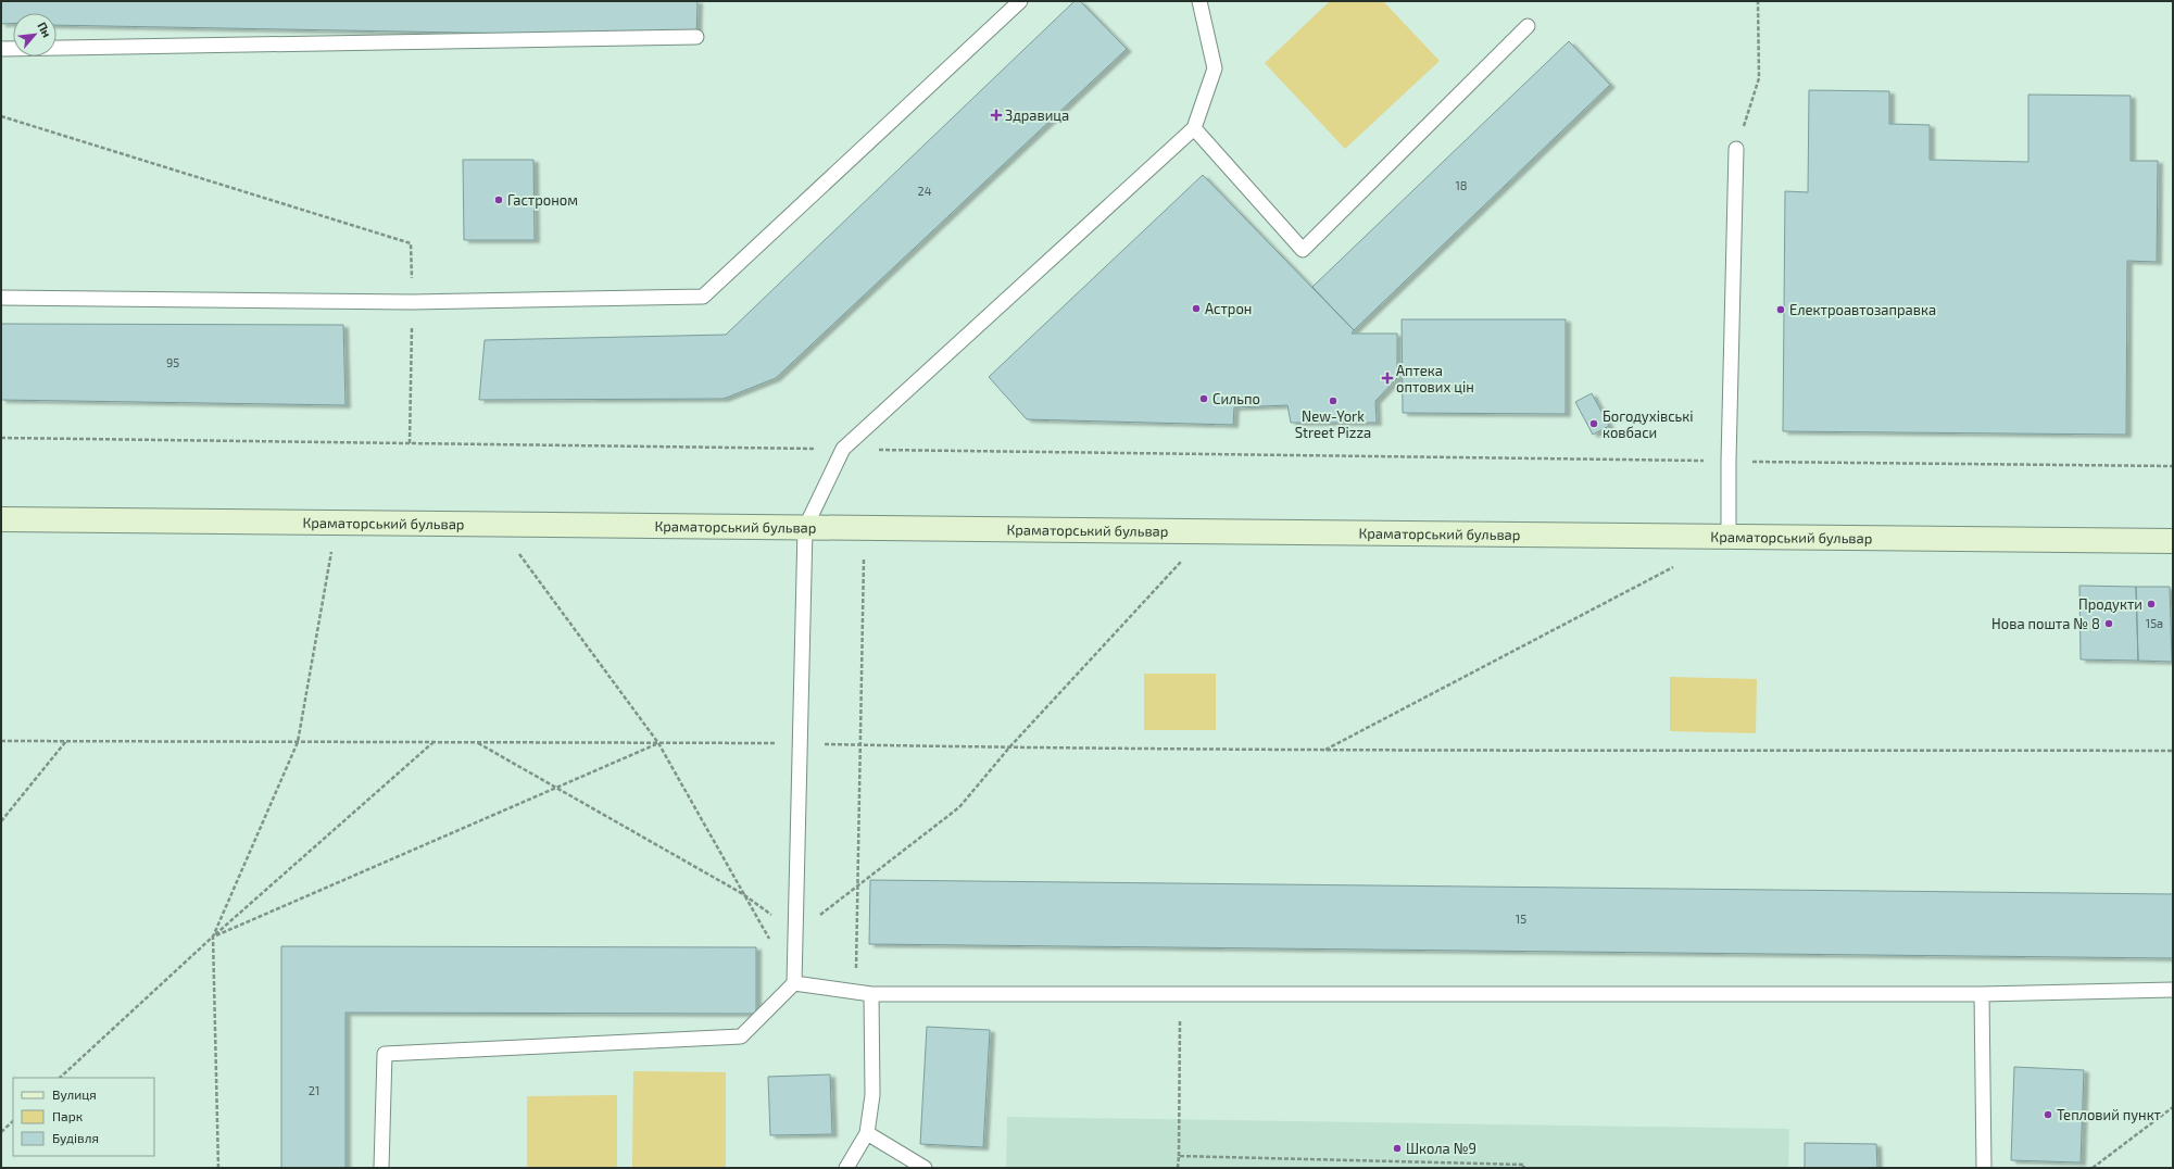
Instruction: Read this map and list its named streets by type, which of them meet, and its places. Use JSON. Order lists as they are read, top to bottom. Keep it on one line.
{"streets":{"street":["Краматорський бульвар"]},"places":{"health":["Здравица","Аптека оптових цін"],"other":["Гастроном","Астрон","Електроавтозаправка","Сильпо","New-York Street Pizza","Богодухівські ковбаси","Продукти","Нова пошта № 8","Тепловий пункт","Школа №9"]},"house_numbers":["18","24","95","15а","15","21"],"legend":["Вулиця","Парк","Будівля"],"north":"top right"}
